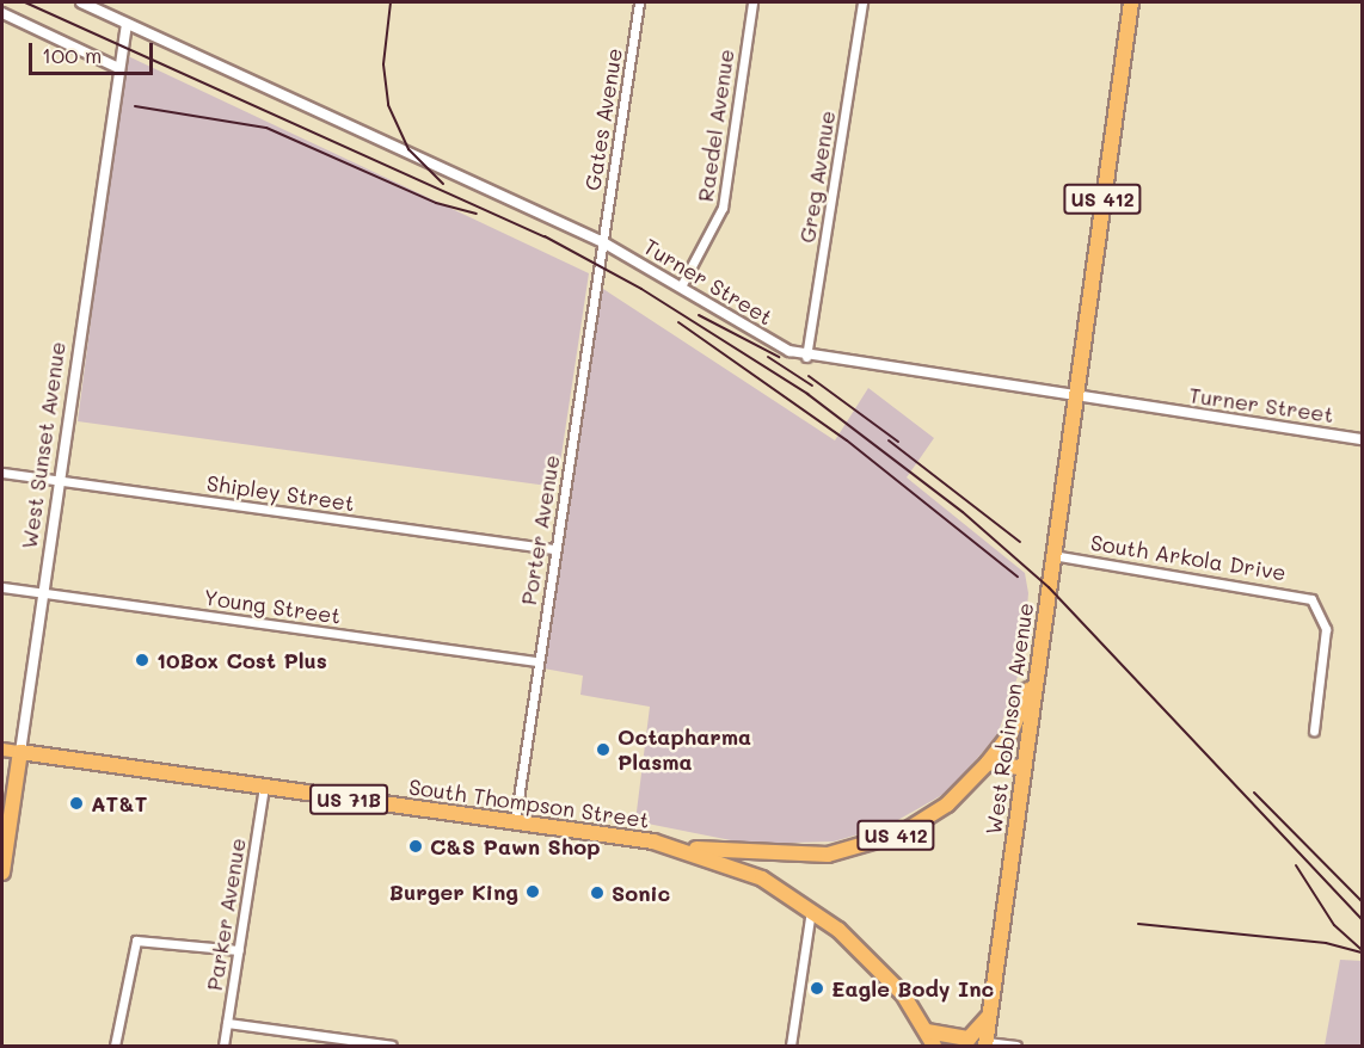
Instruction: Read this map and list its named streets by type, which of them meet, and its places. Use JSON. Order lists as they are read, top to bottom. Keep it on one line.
{"streets":{"highway":["US 412","West Sunset Avenue","West Robinson Avenue","US 71B","South Thompson Street"],"street":["Gates Avenue","Raedel Avenue","Greg Avenue","Turner Street","Shipley Street","Porter Avenue","South Arkola Drive","Young Street","Parker Avenue"]},"crossings":[["Gates Avenue","Turner Street"],["Gates Avenue","Porter Avenue"],["Raedel Avenue","Turner Street"],["Greg Avenue","Turner Street"],["US 412","Turner Street"],["US 412","West Robinson Avenue"],["US 412","South Thompson Street"],["Turner Street","West Sunset Avenue"],["Turner Street","Porter Avenue"],["Turner Street","West Robinson Avenue"],["West Sunset Avenue","Shipley Street"],["West Sunset Avenue","Young Street"],["West Sunset Avenue","South Thompson Street"],["Shipley Street","Porter Avenue"],["Porter Avenue","Young Street"],["Porter Avenue","South Thompson Street"],["South Arkola Drive","West Robinson Avenue"],["South Thompson Street","Parker Avenue"]],"places":["10Box Cost Plus","Octapharma Plasma","AT&T","C&S Pawn Shop","Burger King","Sonic","Eagle Body Inc"],"scale_bar":"100 m"}
